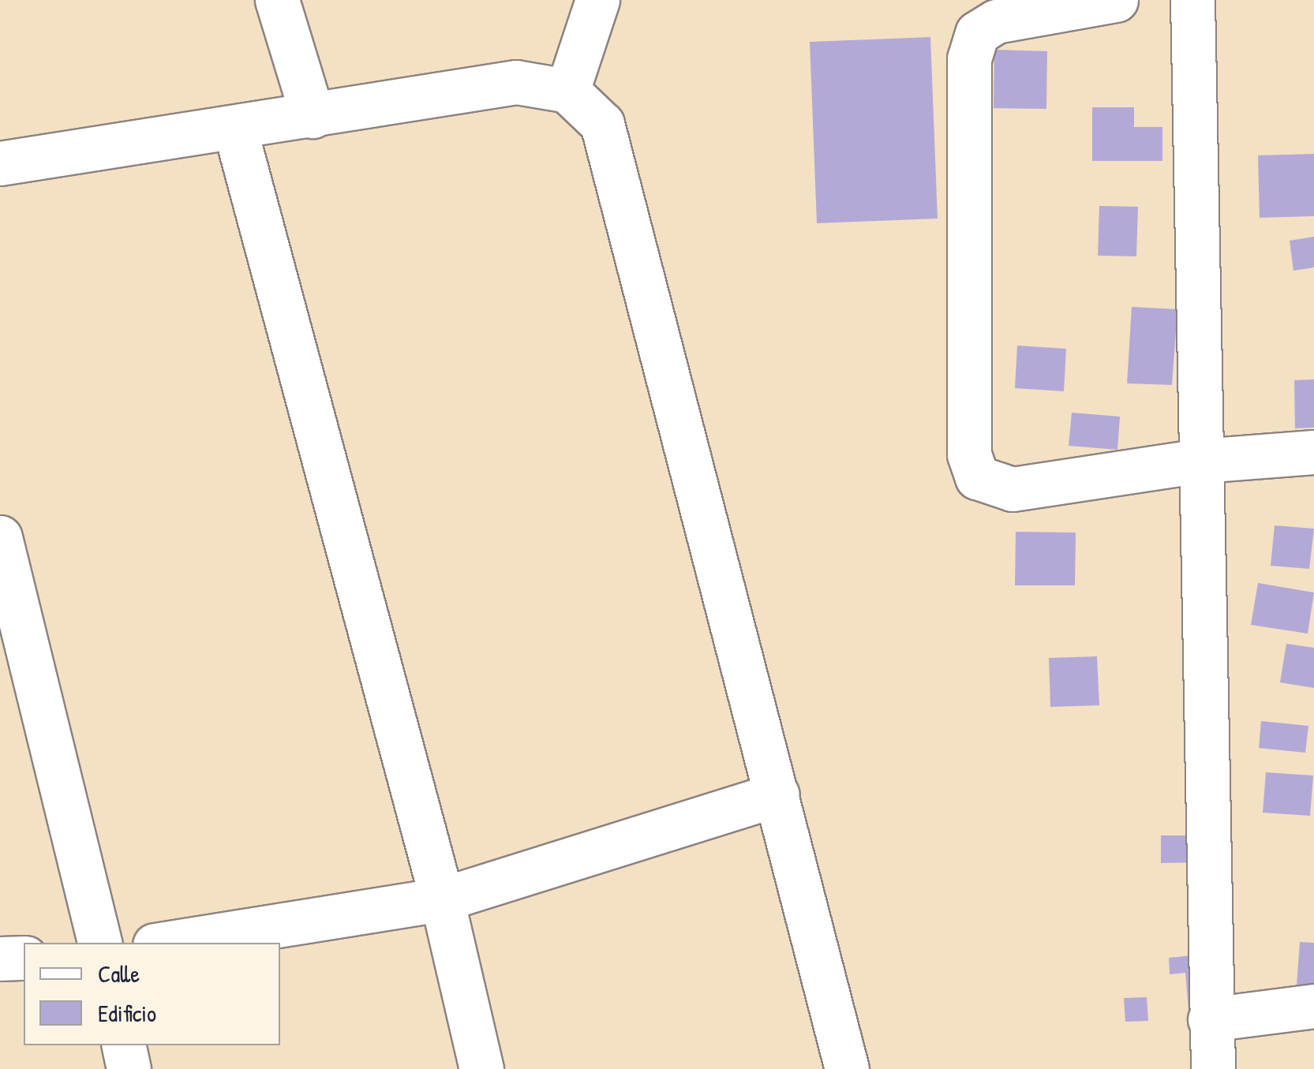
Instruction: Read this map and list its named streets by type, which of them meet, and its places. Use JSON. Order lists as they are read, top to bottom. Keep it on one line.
{"legend":["Calle","Edificio"]}
